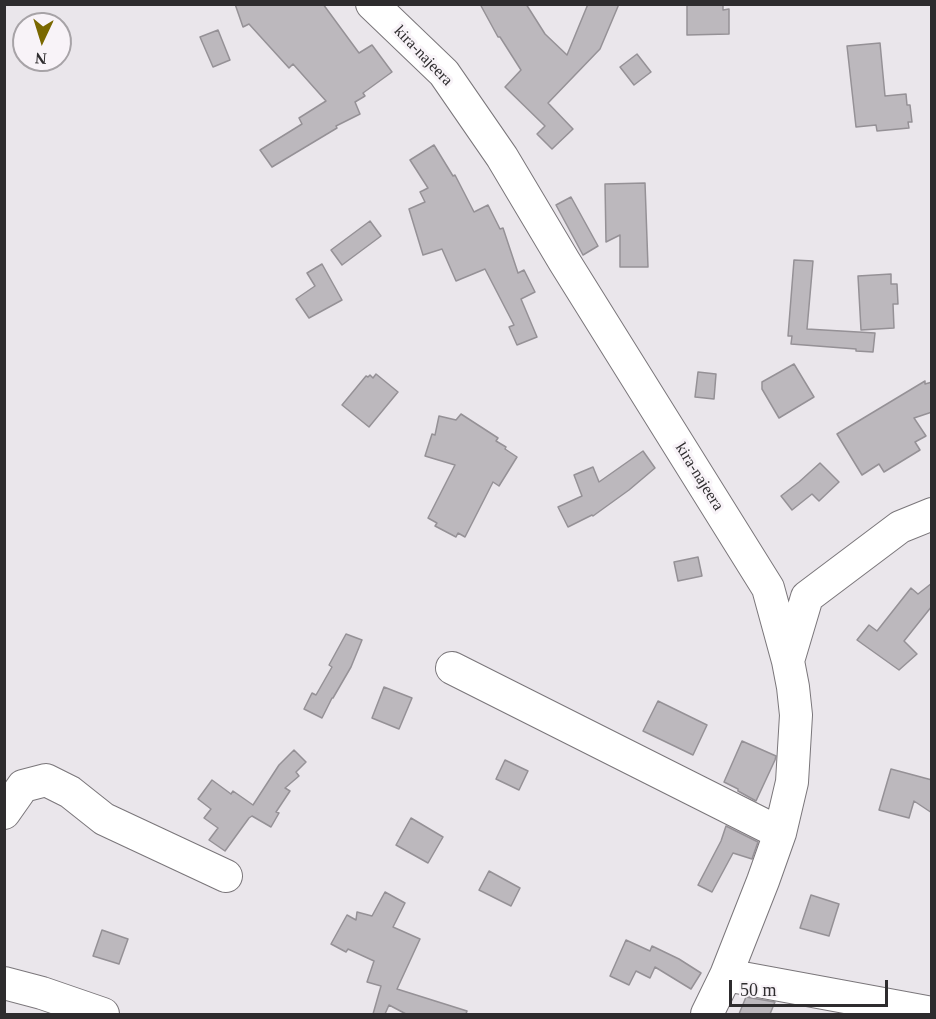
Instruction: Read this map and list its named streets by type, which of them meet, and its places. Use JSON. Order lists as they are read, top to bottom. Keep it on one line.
{"streets":{"street":["kira-najeera"]},"scale_bar":"50 m","north":"bottom"}
